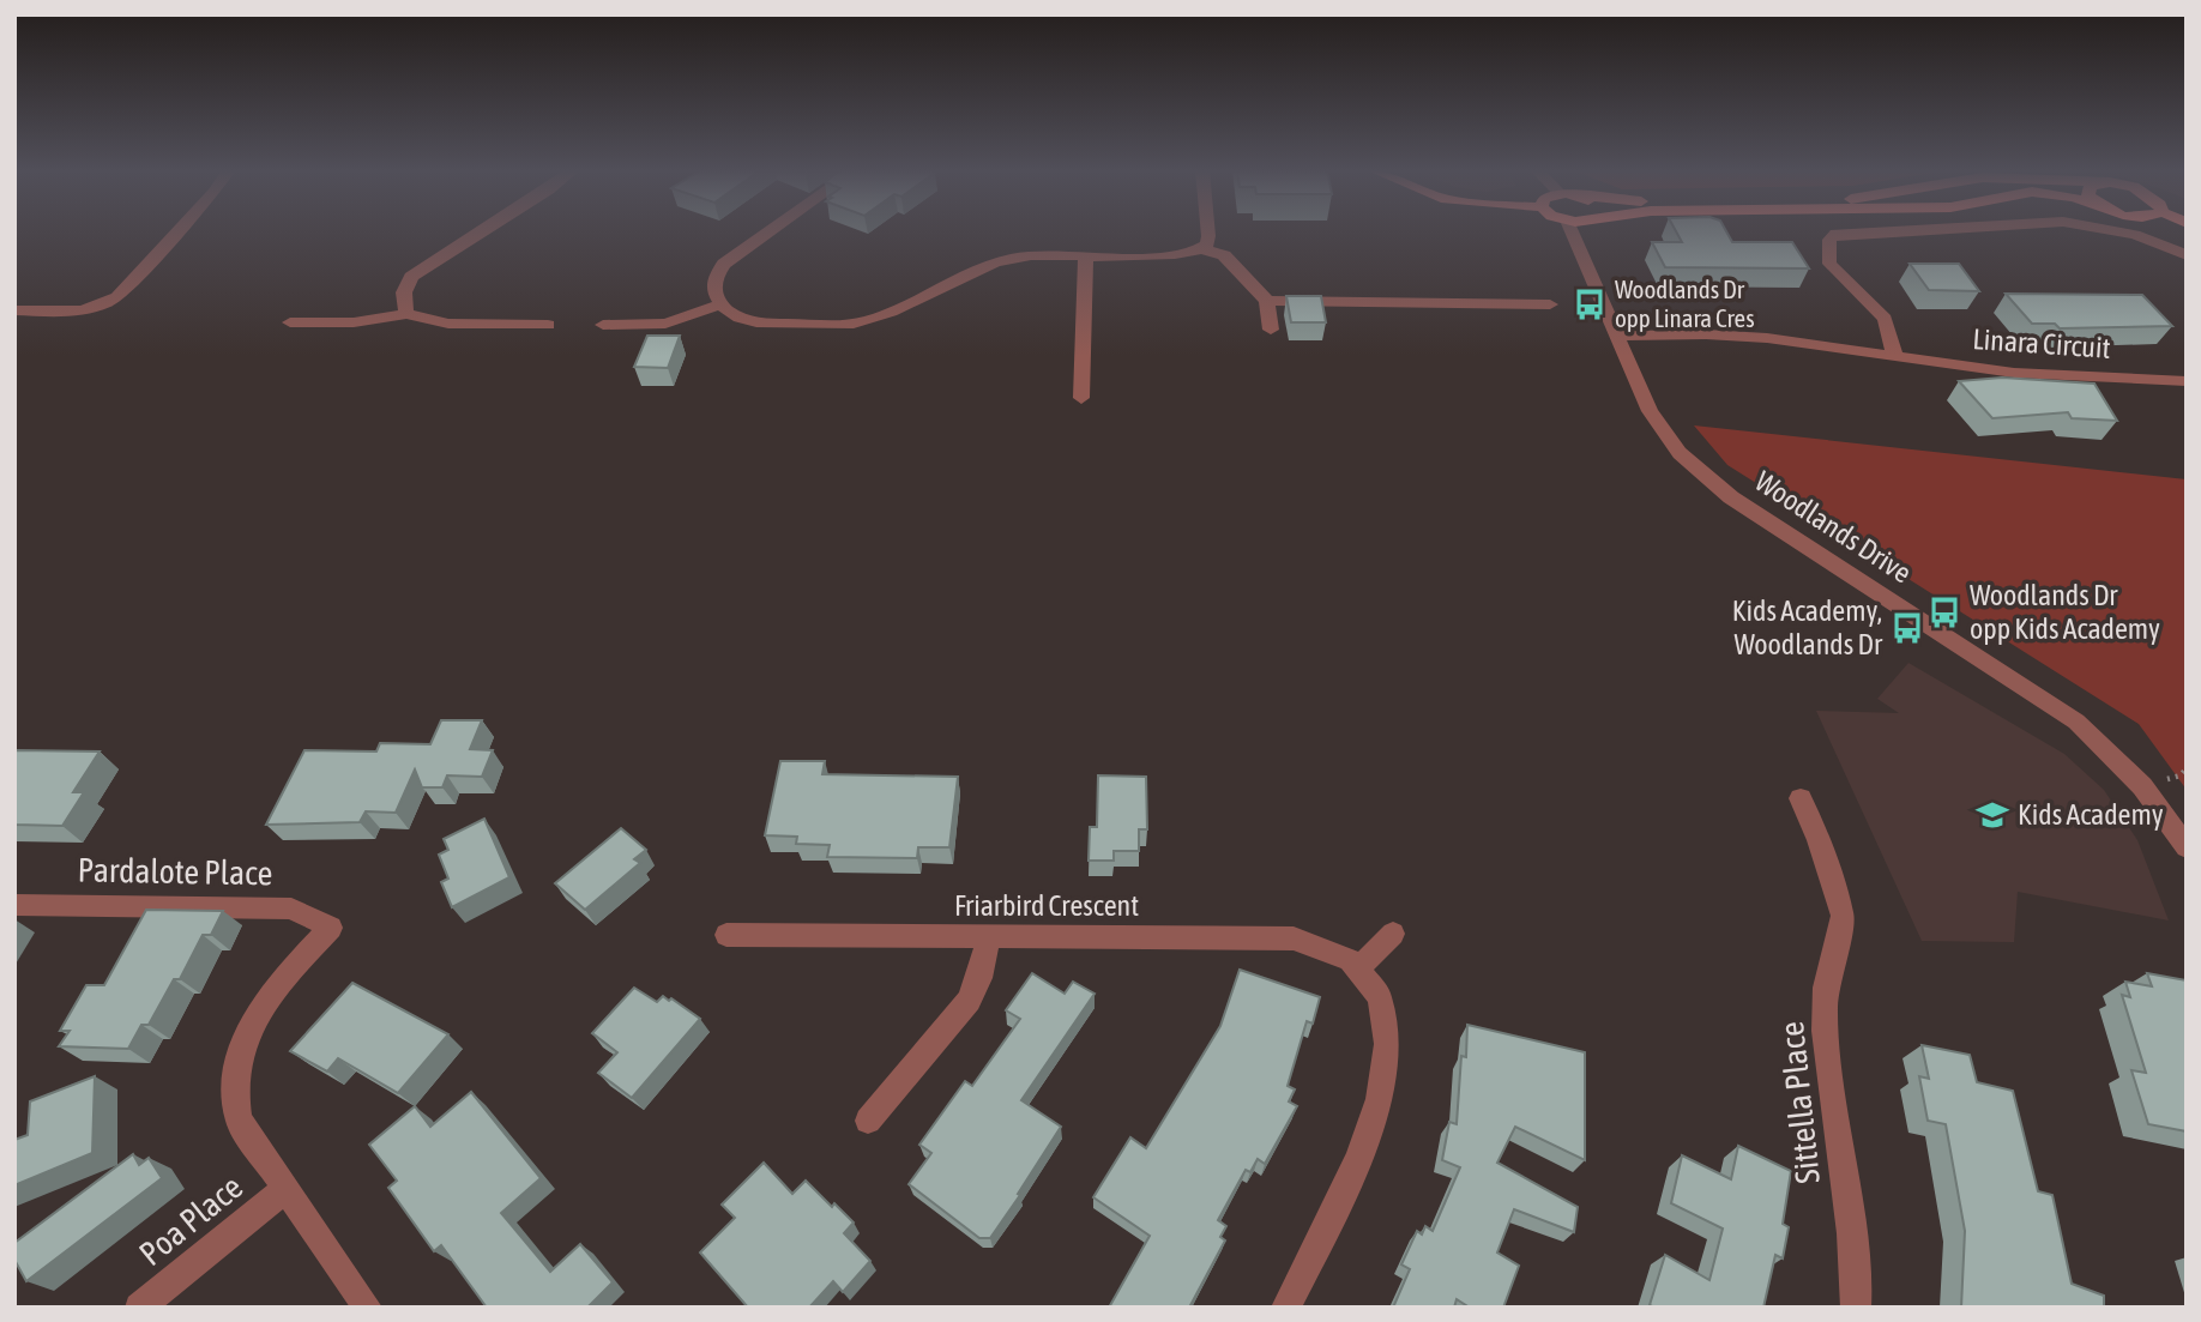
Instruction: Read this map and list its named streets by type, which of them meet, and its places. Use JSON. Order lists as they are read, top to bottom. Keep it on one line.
{"streets":{"street":["Linara Circuit","Woodlands Drive","Pardalote Place","Friarbird Crescent","Sittella Place","Poa Place"]},"crossings":[["Linara Circuit","Woodlands Drive"],["Pardalote Place","Poa Place"]],"places":{"bus stop":["Woodlands Dr opp Linara Cres","Woodlands Dr opp Kids Academy","Kids Academy, Woodlands Dr"],"school or university":["Kids Academy"]}}
